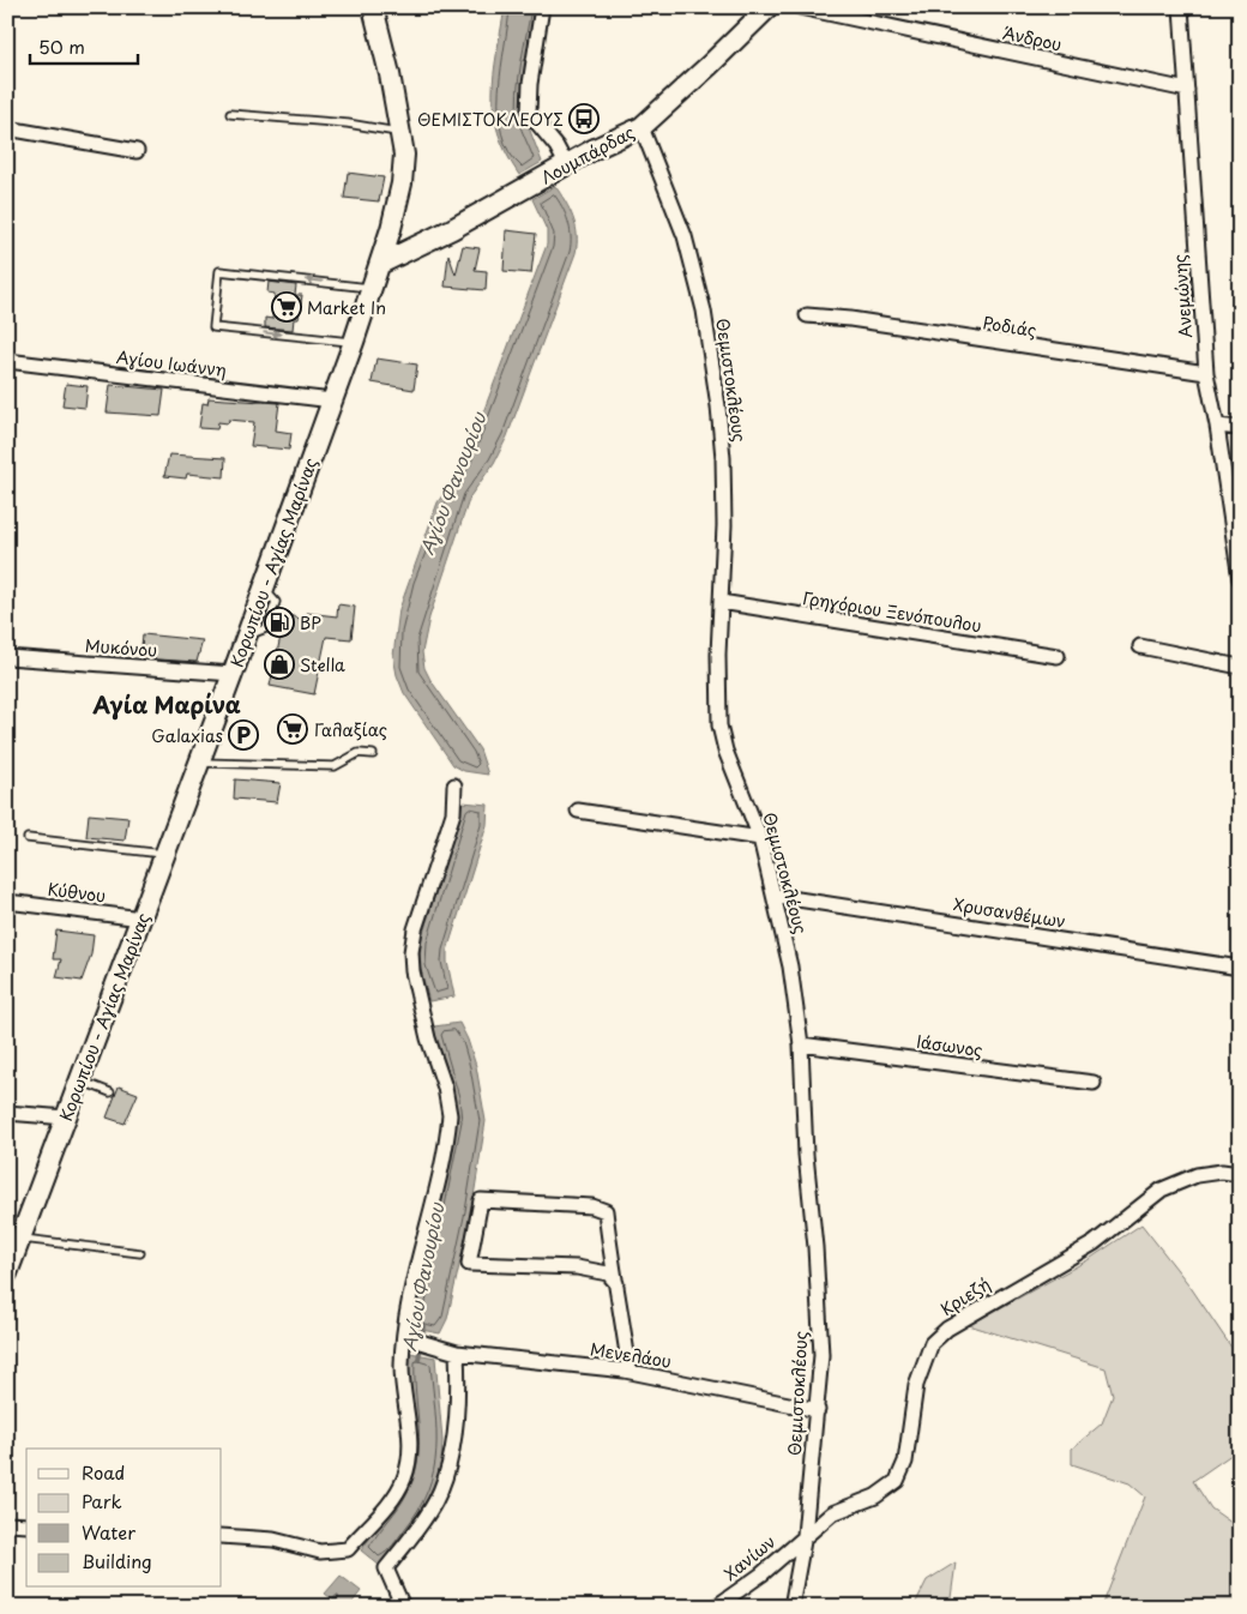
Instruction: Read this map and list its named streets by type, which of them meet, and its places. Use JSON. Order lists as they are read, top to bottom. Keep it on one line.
{"streets":{"main road":["Λουμπάρδας","Κορωπίου - Αγίας Μαρίνας"],"street":["Άνδρου","Ανεμώνης","Ροδιάς","Αγίου Ιωάννη","Θεμιστοκλέους","Γρηγόριου Ξενόπουλου","Μυκόνου","Κύθνου","Χρυσανθέμων","Ιάσωνος","Κριεζή","Μενελάου","Χανίων"]},"crossings":[["Άνδρου","Ανεμώνης"],["Λουμπάρδας","Θεμιστοκλέους"],["Λουμπάρδας","Κορωπίου - Αγίας Μαρίνας"],["Ανεμώνης","Ροδιάς"],["Αγίου Ιωάννη","Κορωπίου - Αγίας Μαρίνας"],["Θεμιστοκλέους","Γρηγόριου Ξενόπουλου"],["Θεμιστοκλέους","Χρυσανθέμων"],["Θεμιστοκλέους","Ιάσωνος"],["Θεμιστοκλέους","Κριεζή"],["Θεμιστοκλέους","Μενελάου"],["Θεμιστοκλέους","Χανίων"],["Κορωπίου - Αγίας Μαρίνας","Μυκόνου"],["Κορωπίου - Αγίας Μαρίνας","Κύθνου"],["Κριεζή","Χανίων"]],"districts":["Αγία Μαρίνα"],"water":["Αγίου Φανουρίου"],"places":{"bus stop":["ΘΕΜΙΣΤΟΚΛΕΟΥΣ"],"supermarket":["Market In","Γαλαξίας"],"fuel station":["BP"],"shop":["Stella"],"parking":["Galaxias"]},"legend":["Road","Park","Water","Building"],"scale_bar":"50 m"}
